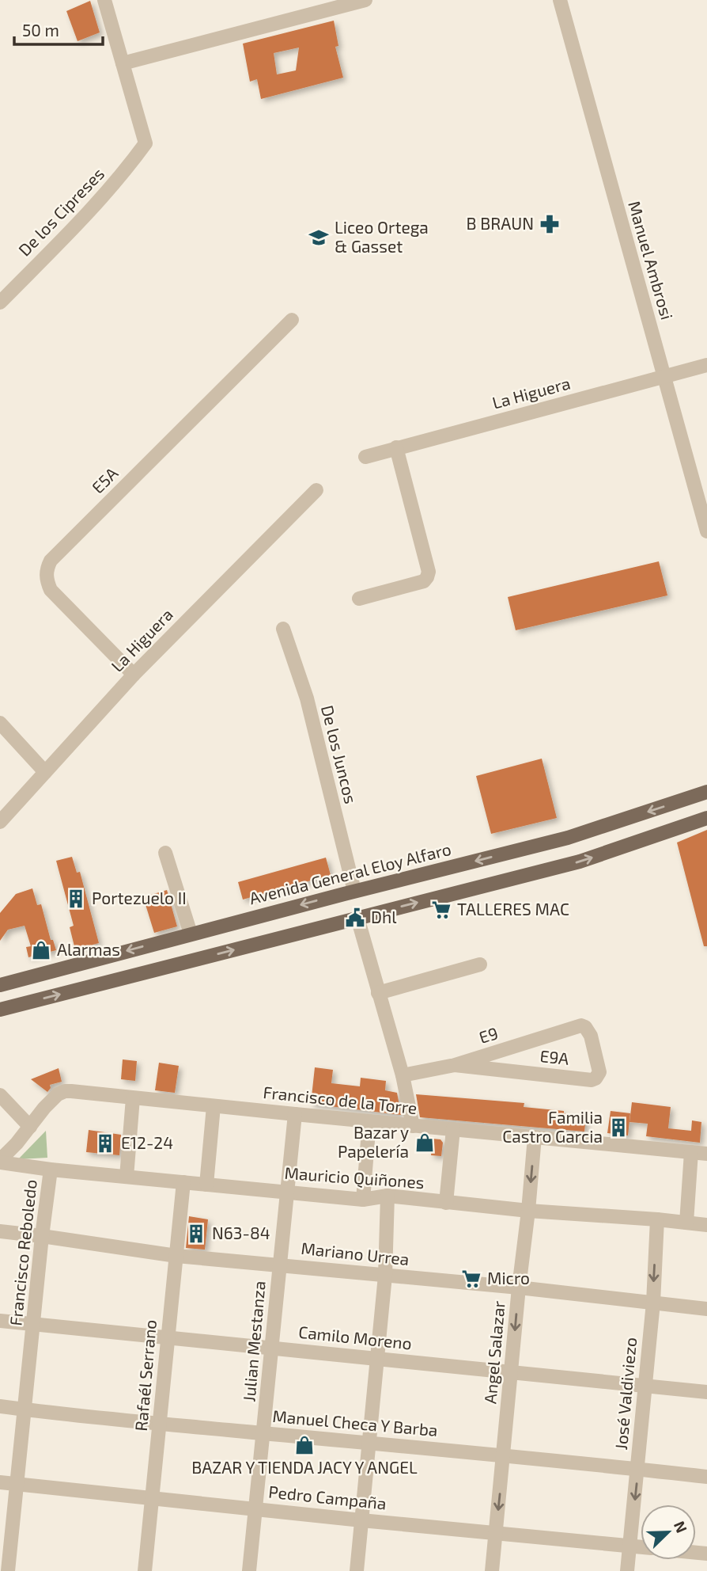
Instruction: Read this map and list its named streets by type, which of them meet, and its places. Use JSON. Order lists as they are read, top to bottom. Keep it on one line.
{"streets":{"main road":["Avenida General Eloy Alfaro"],"street":["De los Cipreses","Manuel Ambrosi","La Higuera","E5A","De los Juncos","E9","E9A","Francisco de la Torre","Mauricio Quiñones","Francisco Reboledo","Mariano Urrea","Camilo Moreno","Julian Mestanza","Angel Salazar","Rafaél Serrano","José Valdiviezo","Manuel Checa Y Barba","Pedro Campaña"]},"crossings":[["Manuel Ambrosi","La Higuera"],["La Higuera","E5A"],["De los Juncos","Avenida General Eloy Alfaro"],["E9","E9A"],["Francisco de la Torre","Mauricio Quiñones"],["Francisco de la Torre","Julian Mestanza"],["Francisco de la Torre","Angel Salazar"],["Mauricio Quiñones","Francisco Reboledo"],["Mauricio Quiñones","Julian Mestanza"],["Mauricio Quiñones","Angel Salazar"],["Mauricio Quiñones","Rafaél Serrano"],["Mauricio Quiñones","José Valdiviezo"],["Francisco Reboledo","Mariano Urrea"],["Francisco Reboledo","Camilo Moreno"],["Francisco Reboledo","Manuel Checa Y Barba"],["Francisco Reboledo","Pedro Campaña"],["Mariano Urrea","Julian Mestanza"],["Mariano Urrea","Angel Salazar"],["Mariano Urrea","Rafaél Serrano"],["Mariano Urrea","José Valdiviezo"],["Camilo Moreno","Julian Mestanza"],["Camilo Moreno","Angel Salazar"],["Camilo Moreno","Rafaél Serrano"],["Camilo Moreno","José Valdiviezo"],["Julian Mestanza","Manuel Checa Y Barba"],["Julian Mestanza","Pedro Campaña"],["Angel Salazar","Manuel Checa Y Barba"],["Angel Salazar","Pedro Campaña"],["Rafaél Serrano","Manuel Checa Y Barba"],["Rafaél Serrano","Pedro Campaña"],["José Valdiviezo","Manuel Checa Y Barba"],["José Valdiviezo","Pedro Campaña"]],"one_way":["José Valdiviezo"],"places":{"pharmacy":["B BRAUN"],"school or university":["Liceo Ortega & Gasset"],"building":["Portezuelo II","Familia Castro Garcia","E12-24","N63-84"],"supermarket":["TALLERES MAC","Micro"],"public building":["Dhl"],"shop":["Alarmas","Bazar y Papelería","BAZAR Y TIENDA JACY Y ANGEL"]},"scale_bar":"50 m","north":"top right"}
